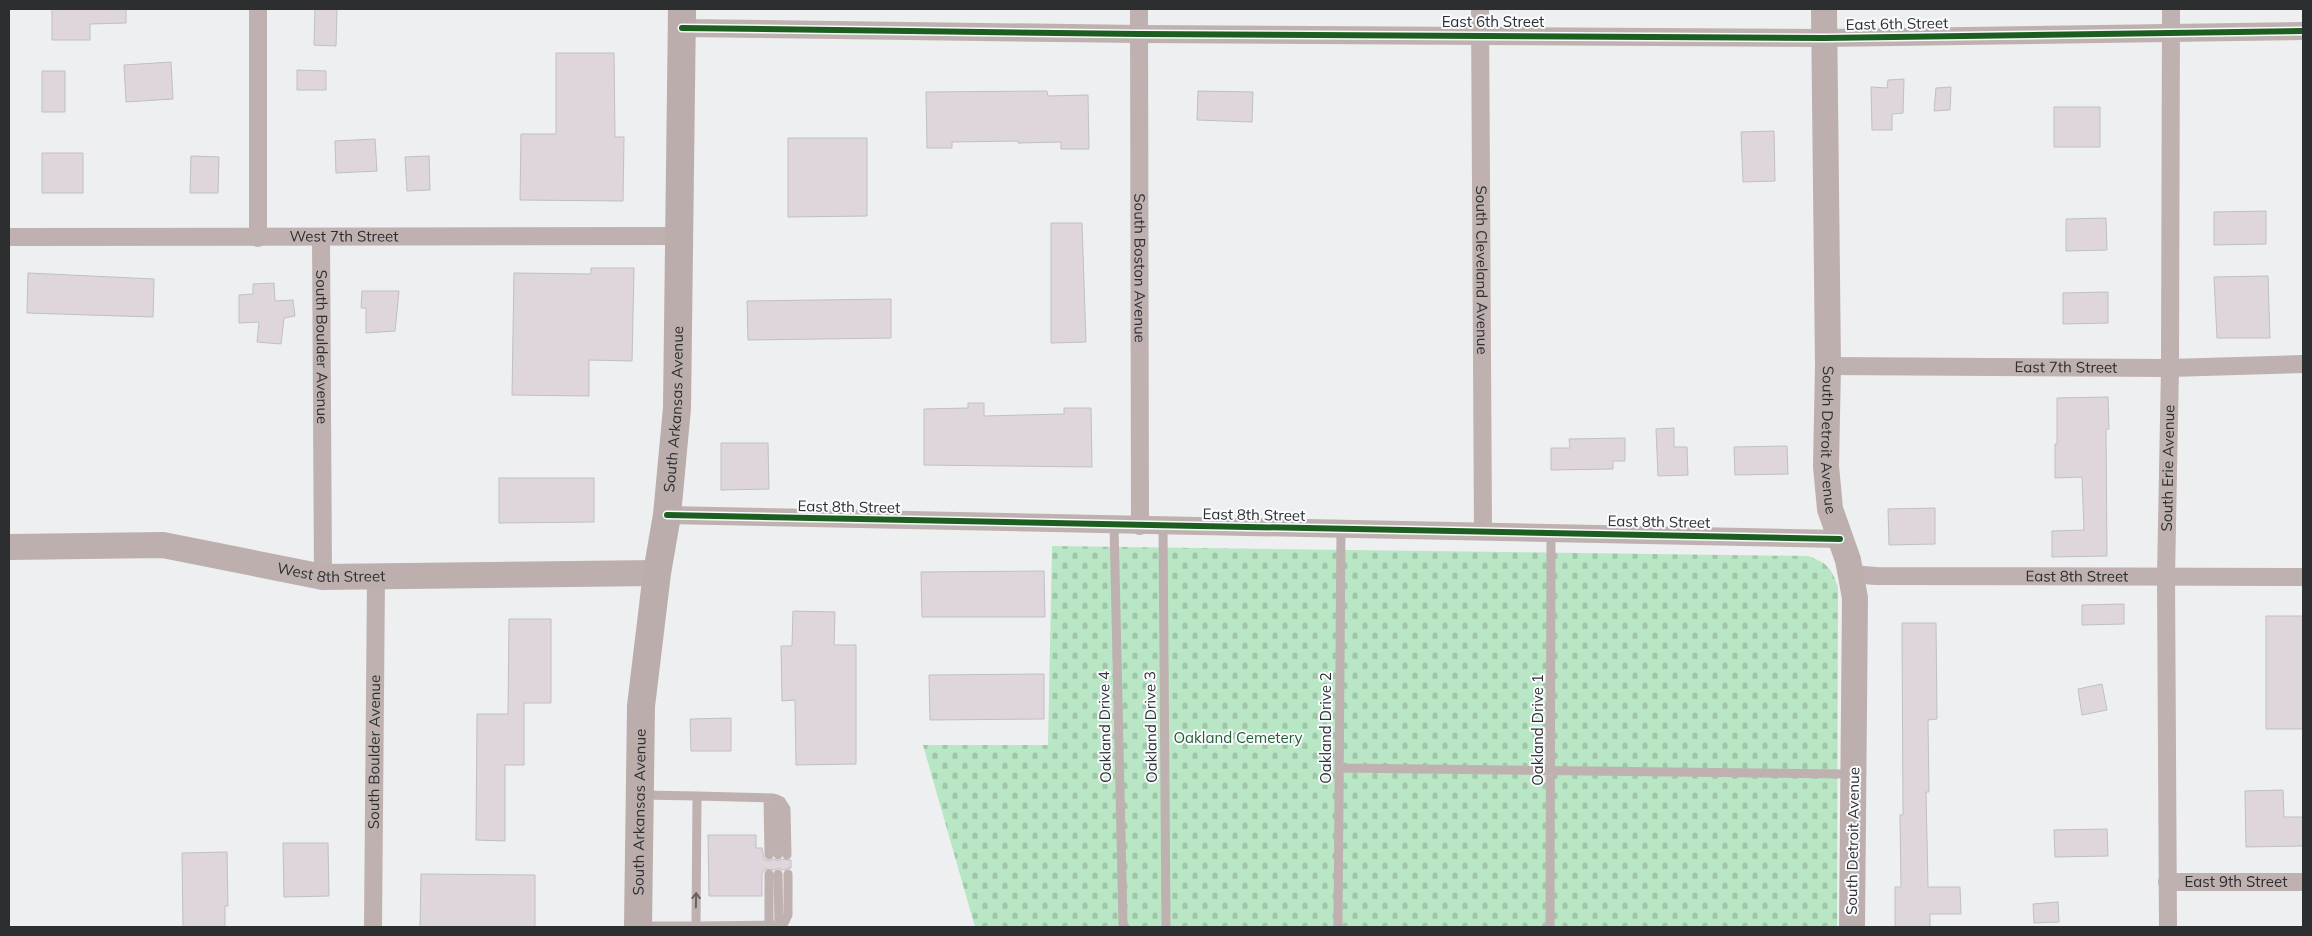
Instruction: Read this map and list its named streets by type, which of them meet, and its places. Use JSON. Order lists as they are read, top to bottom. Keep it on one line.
{"streets":{"highway":["South Arkansas Avenue"],"street":["East 6th Street","West 7th Street","South Boston Avenue","South Cleveland Avenue","South Boulder Avenue","East 7th Street","South Detroit Avenue","South Erie Avenue","East 8th Street","West 8th Street","East 9th Street"],"lane":["Oakland Drive 4","Oakland Drive 3","Oakland Drive 2","Oakland Drive 1"]},"crossings":[["East 6th Street","South Boston Avenue"],["East 6th Street","South Cleveland Avenue"],["East 6th Street","South Arkansas Avenue"],["East 6th Street","South Detroit Avenue"],["East 6th Street","South Erie Avenue"],["West 7th Street","South Boulder Avenue"],["West 7th Street","South Arkansas Avenue"],["South Boston Avenue","East 8th Street"],["South Cleveland Avenue","East 8th Street"],["South Boulder Avenue","West 8th Street"],["East 7th Street","South Detroit Avenue"],["East 7th Street","South Erie Avenue"],["South Arkansas Avenue","East 8th Street"],["South Arkansas Avenue","West 8th Street"],["South Detroit Avenue","East 8th Street"],["South Erie Avenue","East 8th Street"],["South Erie Avenue","East 9th Street"],["East 8th Street","Oakland Drive 4"],["East 8th Street","Oakland Drive 3"],["East 8th Street","Oakland Drive 2"],["East 8th Street","Oakland Drive 1"]],"parks":["Oakland Cemetery"]}
